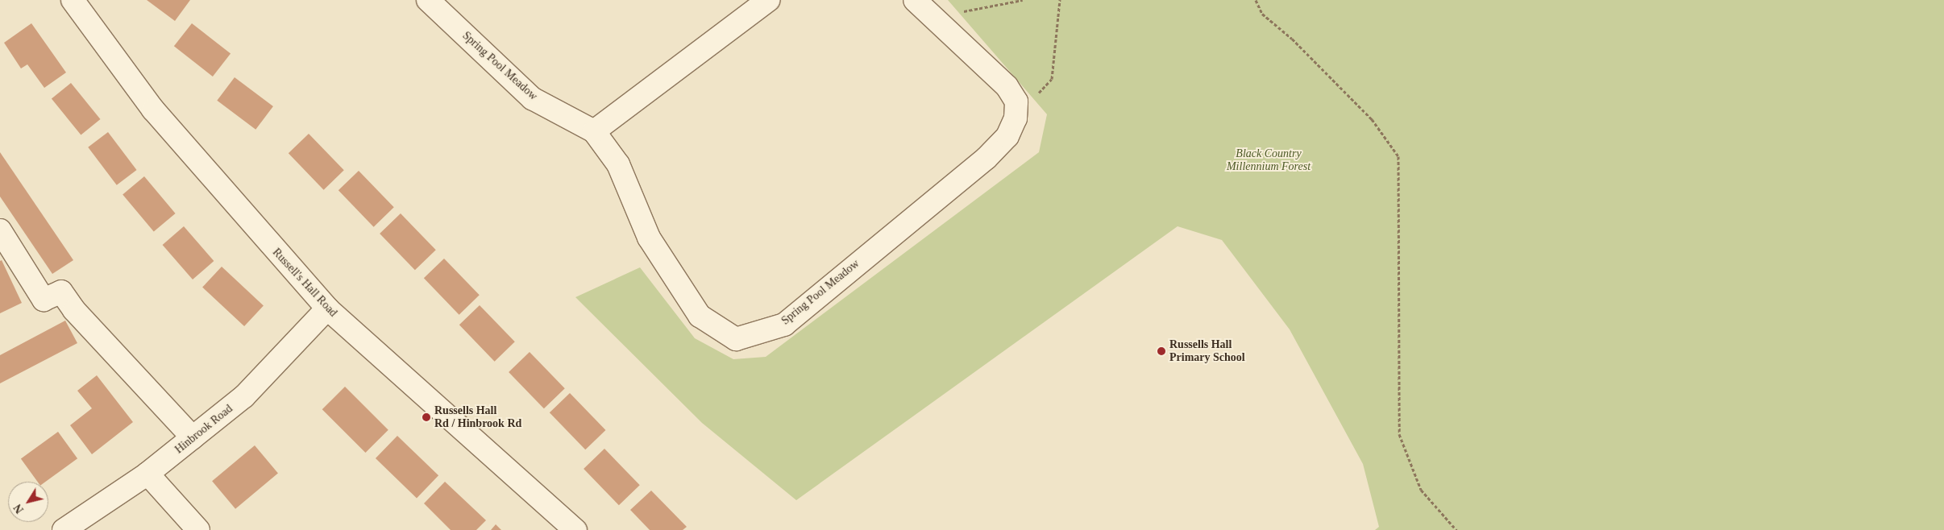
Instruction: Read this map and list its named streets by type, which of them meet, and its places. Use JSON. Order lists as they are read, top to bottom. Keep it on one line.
{"streets":{"street":["Spring Pool Meadow","Russell's Hall Road","Hinbrook Road"]},"crossings":[["Russell's Hall Road","Hinbrook Road"]],"parks":["Black Country Millennium Forest"],"places":["Russells Hall Primary School","Russells Hall Rd / Hinbrook Rd"],"north":"bottom left"}
